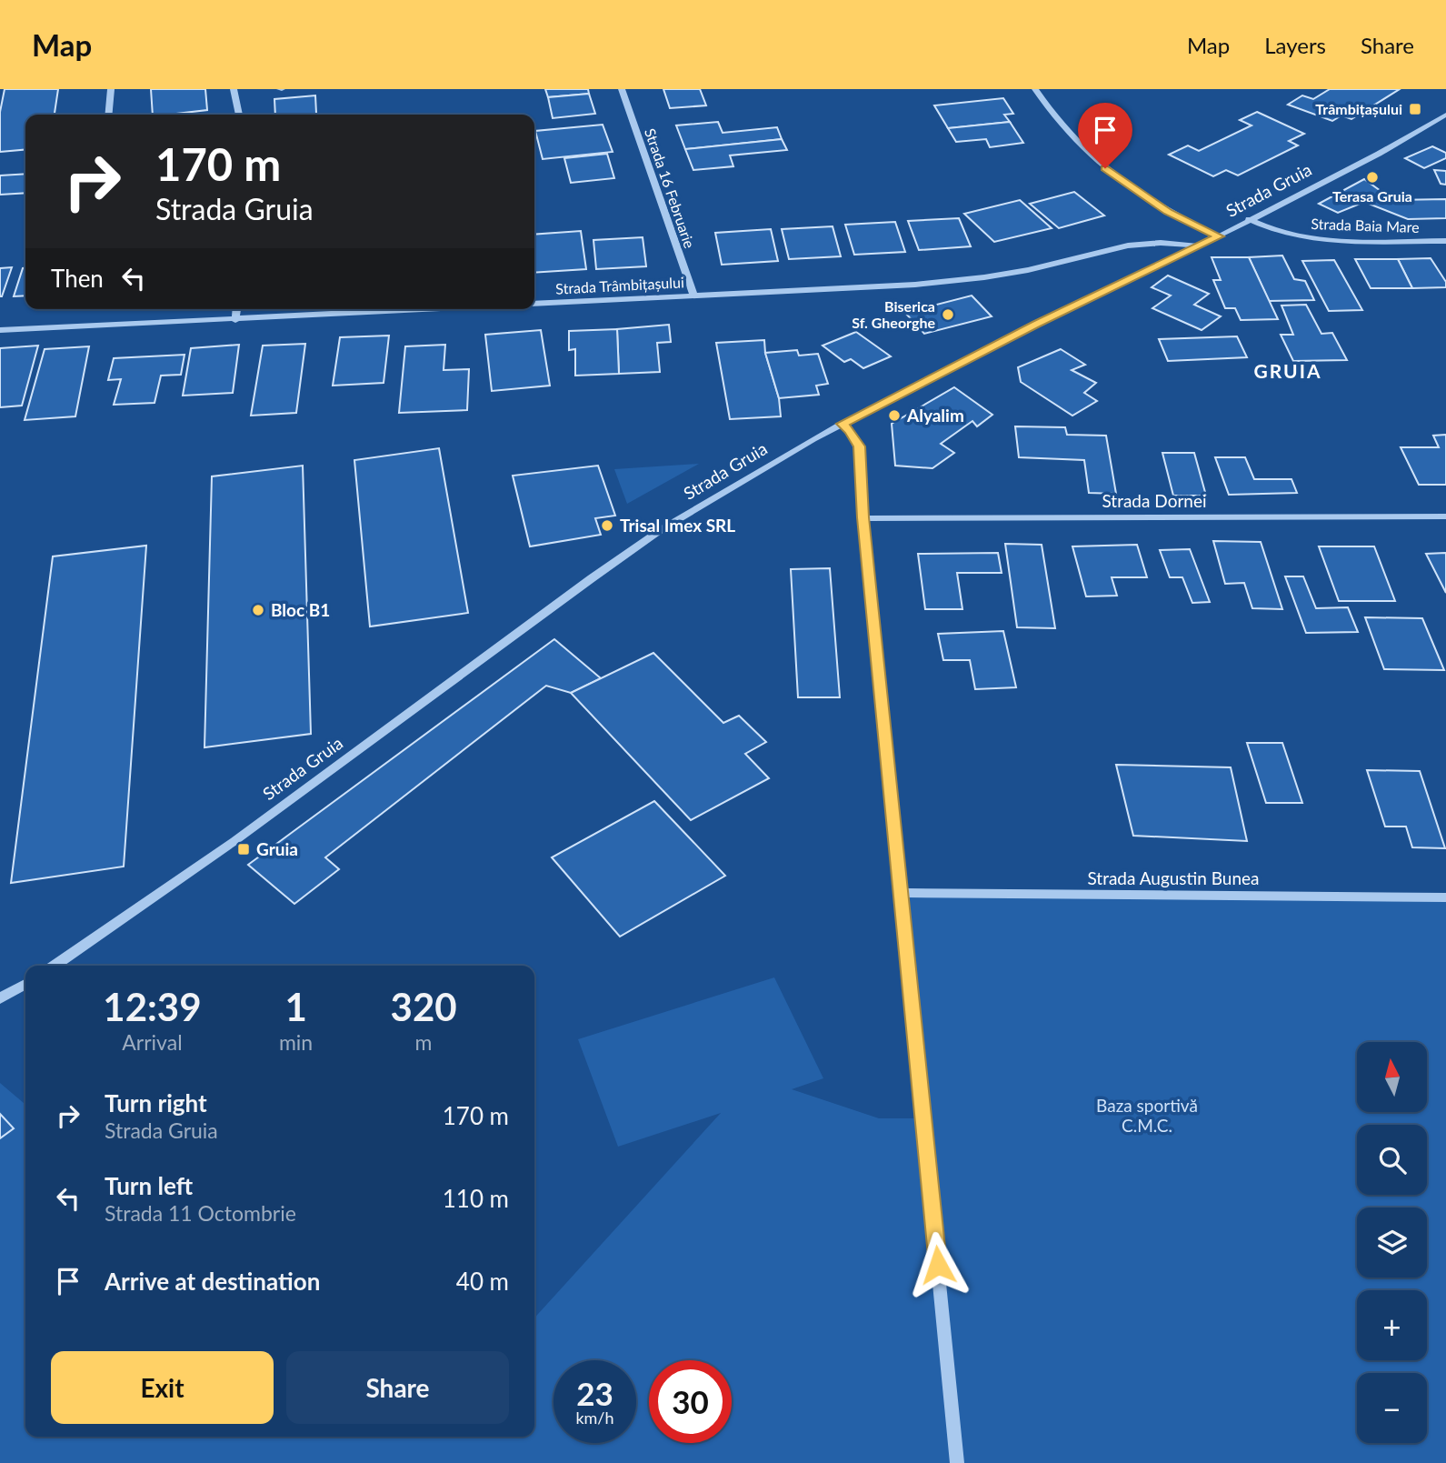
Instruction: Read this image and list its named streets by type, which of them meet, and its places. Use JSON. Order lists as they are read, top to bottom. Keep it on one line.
{"streets":{"street":["Strada 16 Februarie","Strada Gruia","Strada Baia Mare","Strada Trâmbițașului","Strada Dornei","Strada Augustin Bunea"]},"crossings":[["Strada 16 Februarie","Strada Trâmbițașului"],["Strada Gruia","Strada Baia Mare"],["Strada Gruia","Strada Trâmbițașului"]],"districts":["GRUIA"],"parks":["Baza sportivă C.M.C."],"places":{"transit":["Trâmbițașului","Gruia"],"other":["Terasa Gruia","Biserica Sf. Gheorghe","Alyalim","Trisal Imex SRL","Bloc B1"]},"north":"top","page":{"header":"Map","nav":["Map","Layers","Share"],"turn":["170 m","Strada Gruia"],"then":"Then","eta":["12:39","Arrival","1","min","320","m"],"map_buttons":["+","−"],"list":[{"name":"Turn right","note":"Strada Gruia","value":"170 m"},{"name":"Turn left","note":"Strada 11 Octombrie","value":"110 m"},{"name":"Arrive at destination","value":"40 m"}],"buttons":["Exit","Share"],"speed":"23 km/h","limit":"30"}}
